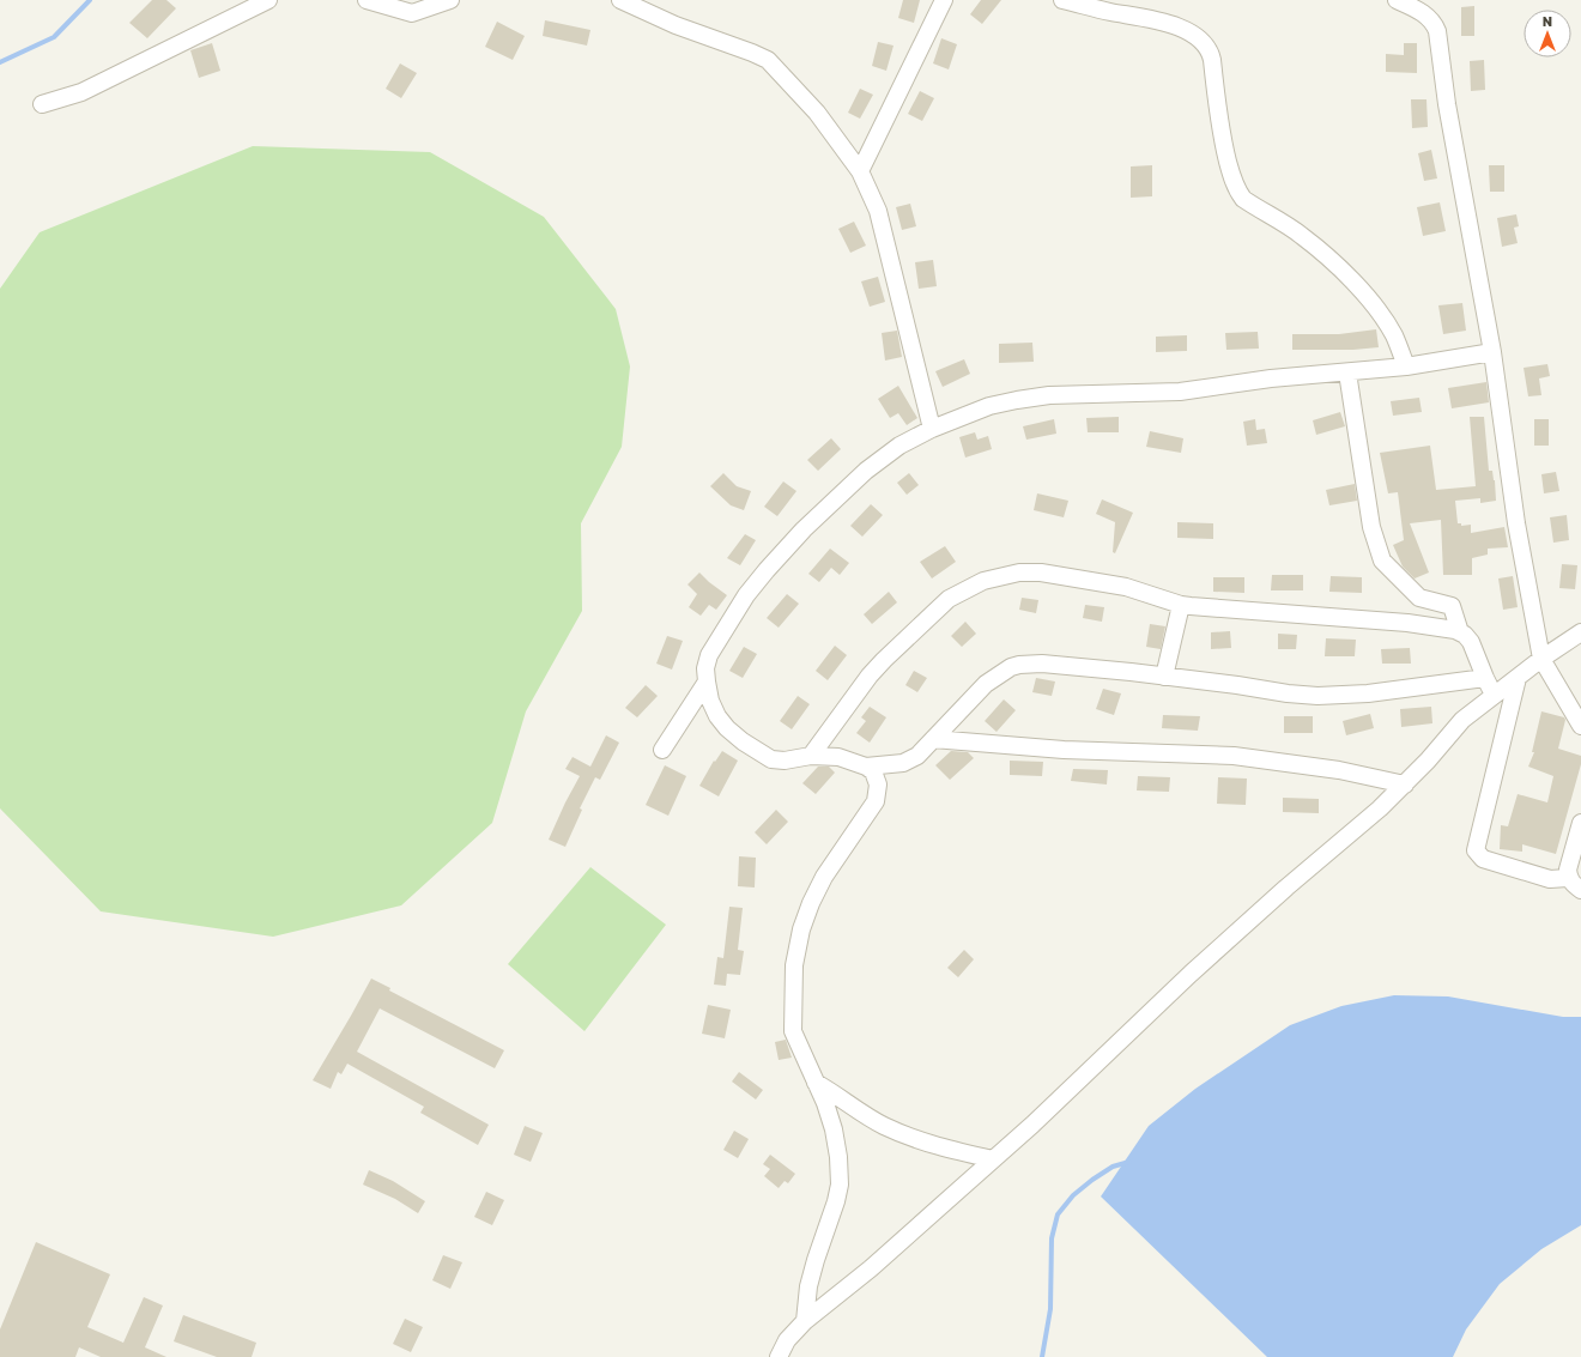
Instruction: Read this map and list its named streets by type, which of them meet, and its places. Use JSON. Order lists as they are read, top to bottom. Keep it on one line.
{"north":"top"}
